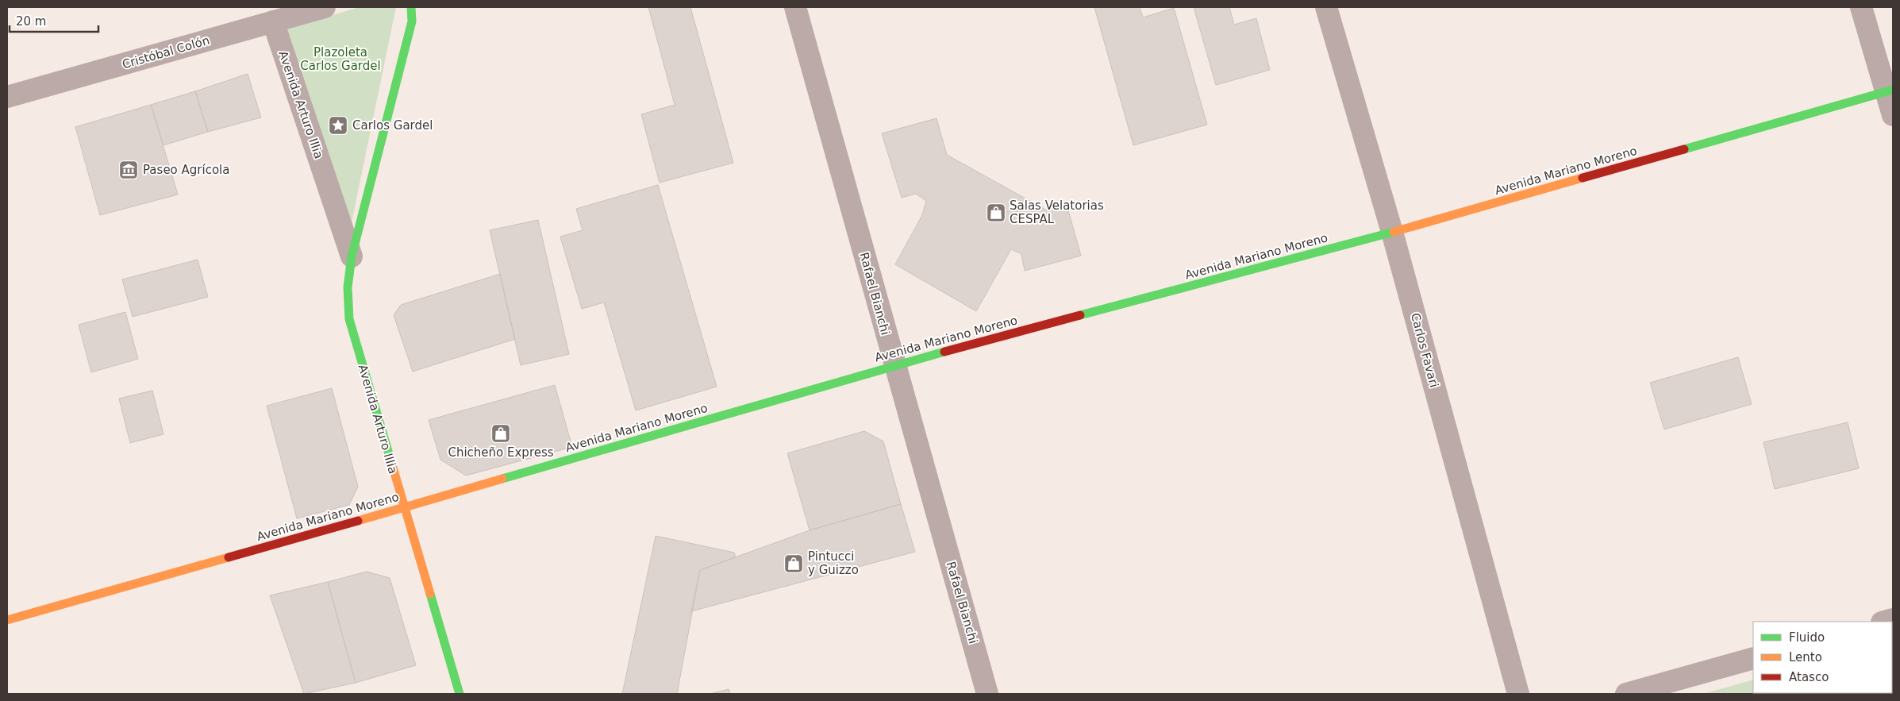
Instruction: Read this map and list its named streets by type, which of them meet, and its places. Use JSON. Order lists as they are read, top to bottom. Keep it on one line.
{"streets":{"main road":["Avenida Arturo Illia","Avenida Mariano Moreno"],"street":["Cristóbal Colón","Rafael Bianchi","Carlos Favari"]},"crossings":[["Cristóbal Colón","Avenida Arturo Illia"],["Avenida Arturo Illia","Avenida Mariano Moreno"],["Avenida Mariano Moreno","Rafael Bianchi"],["Avenida Mariano Moreno","Carlos Favari"]],"parks":["Plazoleta Carlos Gardel"],"places":{"place":["Carlos Gardel"],"museum":["Paseo Agrícola"],"shop":["Salas Velatorias CESPAL","Chicheño Express","Pintucci y Guizzo"]},"legend":["Fluido","Lento","Atasco"],"scale_bar":"20 m"}
